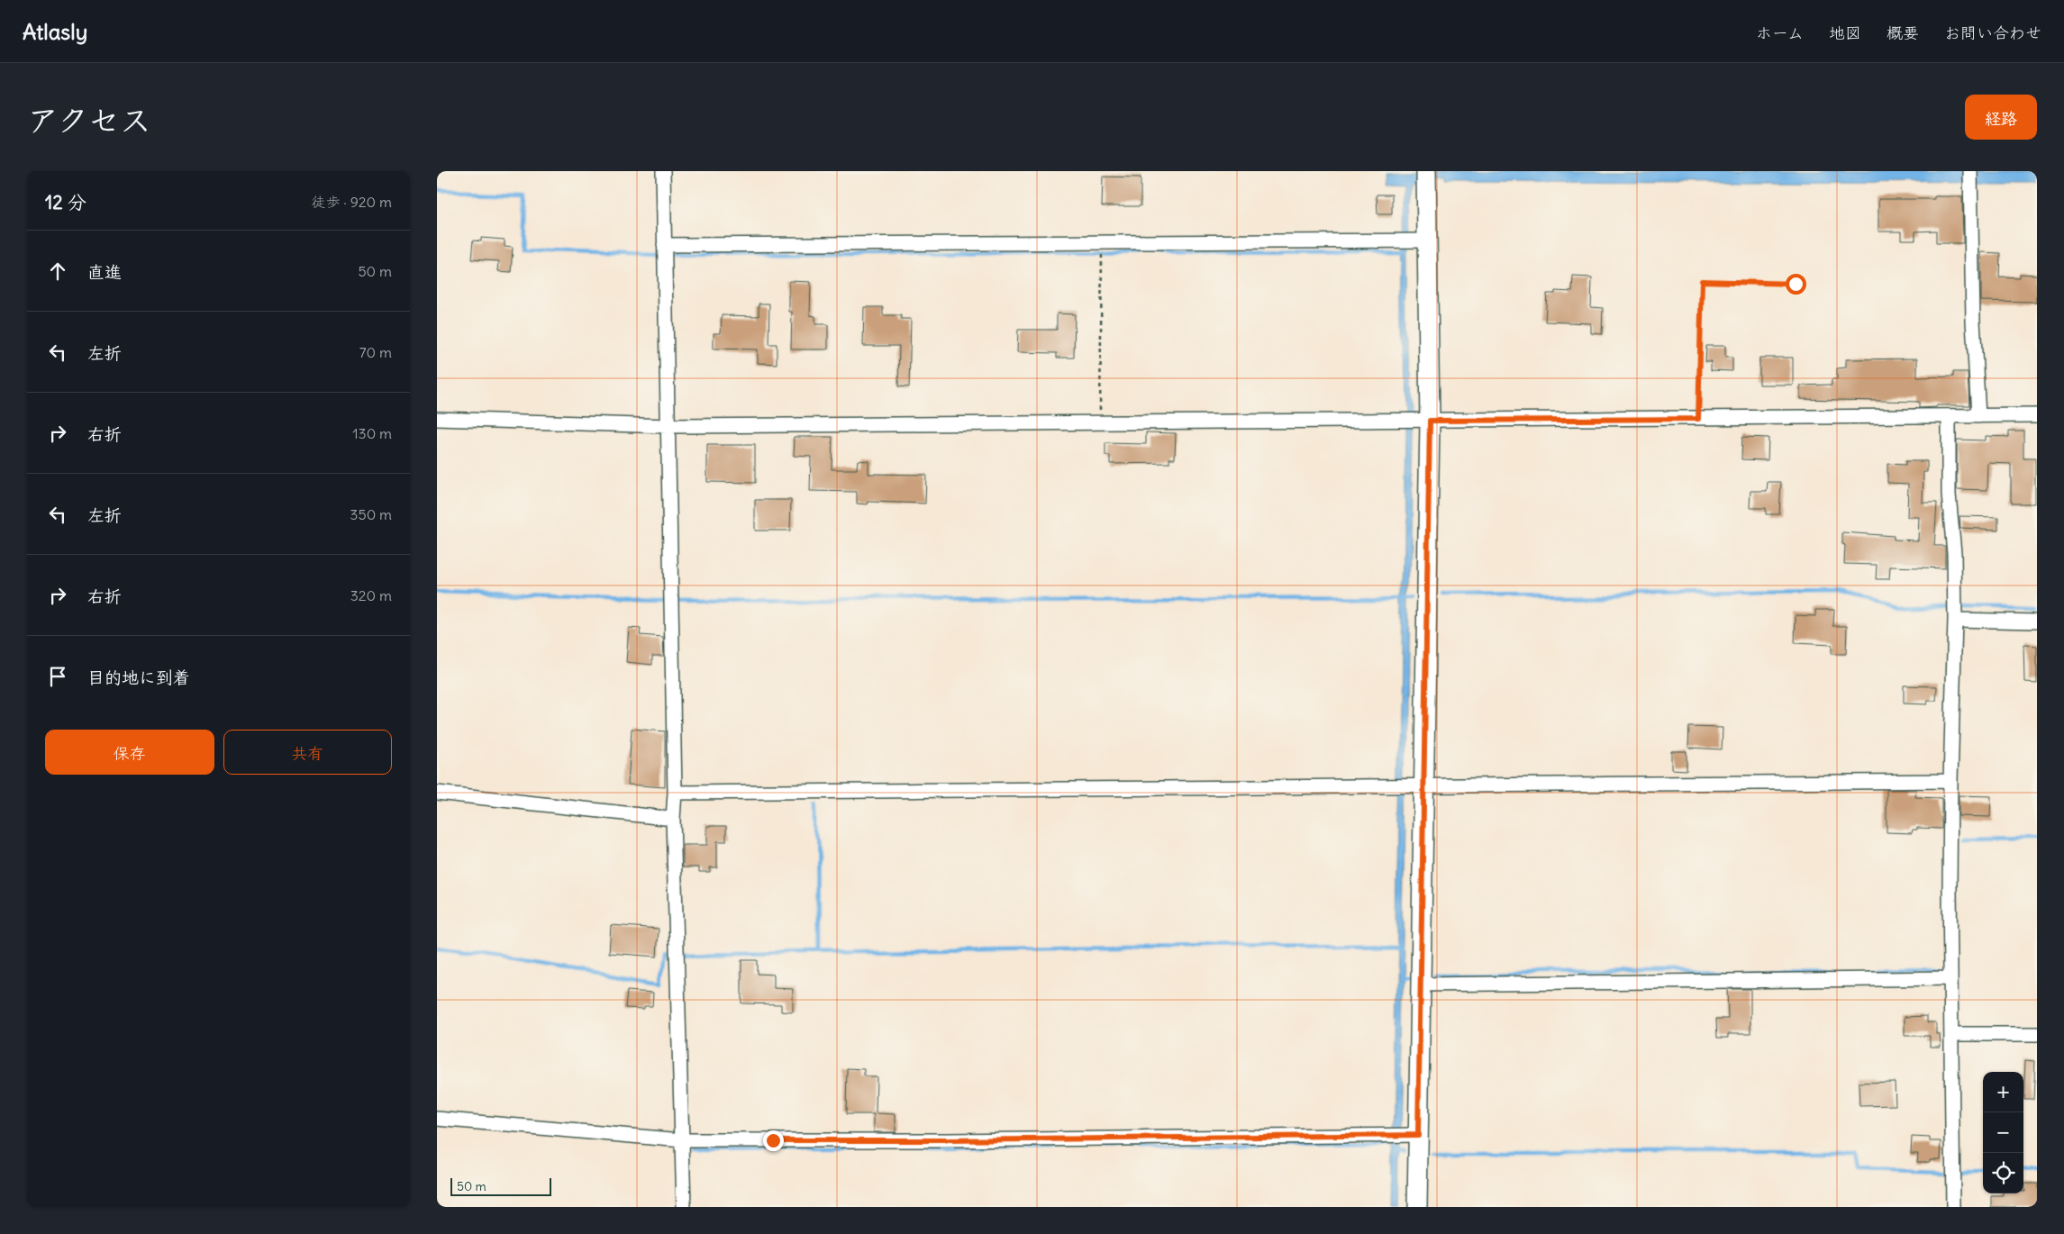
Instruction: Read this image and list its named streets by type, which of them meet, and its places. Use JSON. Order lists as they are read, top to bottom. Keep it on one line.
{"scale_bar":"50 m","page":{"header":"Atlasly","nav":["ホーム","地図","概要","お問い合わせ"],"title":"アクセス","buttons":["経路",["保存","共有"]],"heading":["12 分","徒歩 · 920 m"],"list":[["直進","50 m"],["左折","70 m"],["右折","130 m"],["左折","350 m"],["右折","320 m"],"目的地に到着"],"map_buttons":["+","−"],"scale":"50 m"}}
